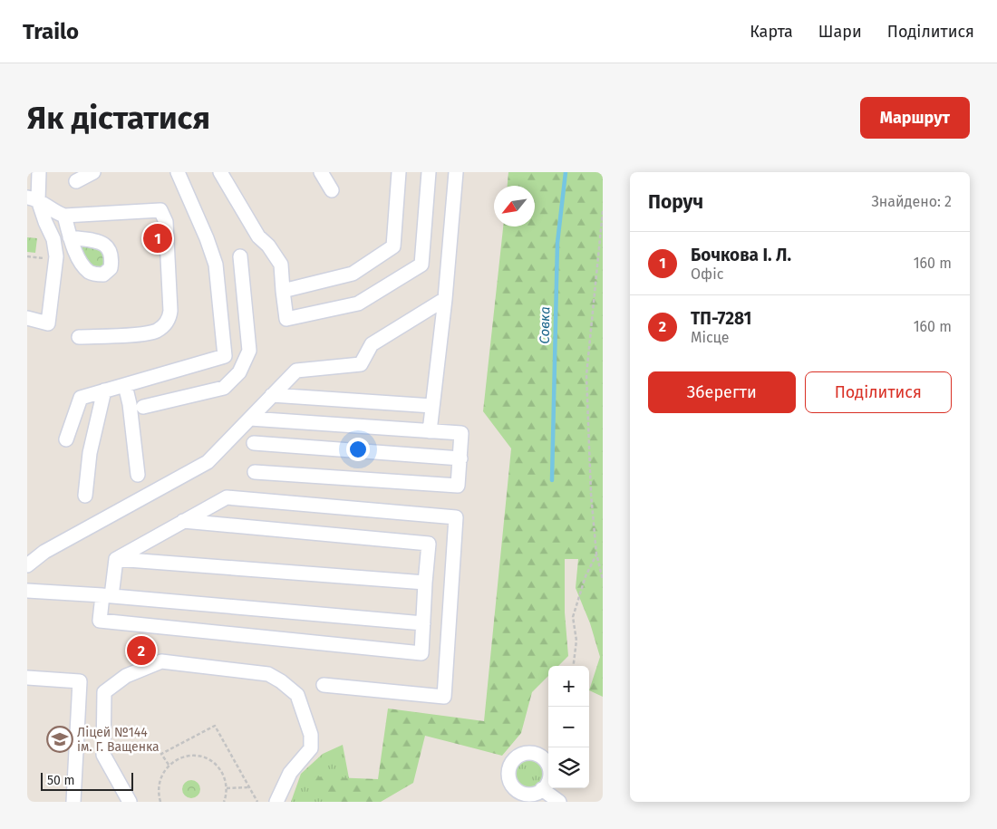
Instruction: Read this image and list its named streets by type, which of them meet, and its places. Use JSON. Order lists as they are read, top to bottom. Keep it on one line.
{"water":["Совка"],"places":{"school or university":["Ліцей №144 ім. Г. Ващенка"]},"scale_bar":"50 m","north":"bottom left","page":{"header":"Trailo","nav":["Карта","Шари","Поділитися"],"buttons":["Маршрут",["Зберегти","Поділитися"]],"title":"Як дістатися","heading":["Поруч","Знайдено: 2"],"pins":["1","2"],"list":[{"mark":"1","name":"Бочкова І. Л.","note":"Офіс","value":"160 m"},{"mark":"2","name":"ТП-7281","note":"Місце","value":"160 m"}],"map_buttons":["+","−"],"scale":"50 m"}}
